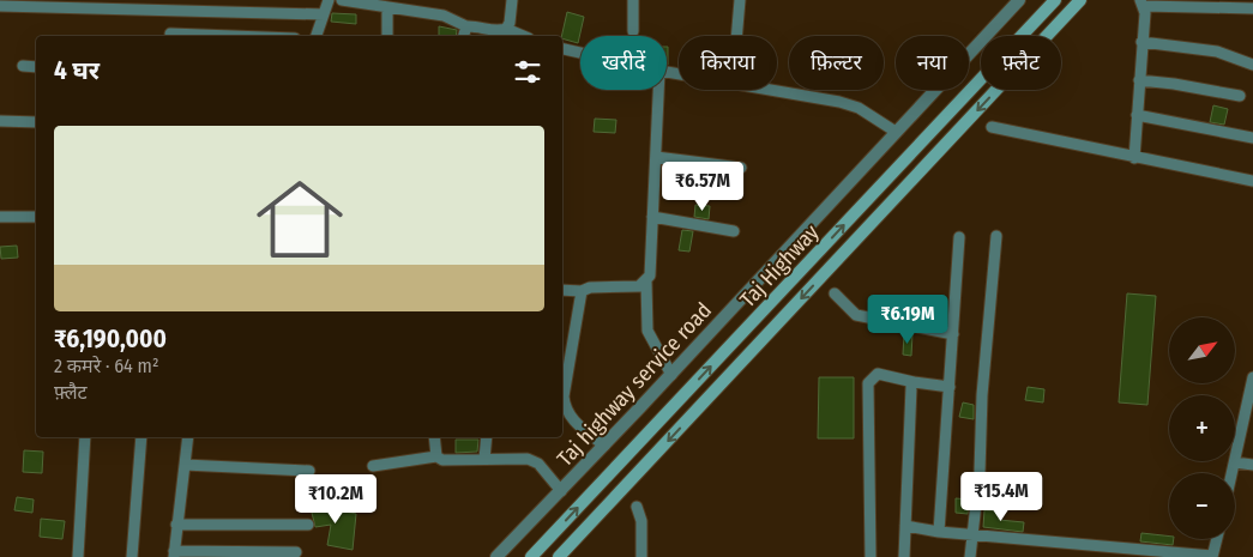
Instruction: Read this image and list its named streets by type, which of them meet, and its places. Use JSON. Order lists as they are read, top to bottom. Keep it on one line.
{"streets":{"main road":["Taj Highway"],"street":["Taj highway service road"]},"north":"top right","page":{"chip":["खरीदें","किराया","फ़िल्टर","नया","फ़्लैट"],"heading":"4 घर","list":[{"name":"₹6,190,000","note":"2 कमरे · 64 m² · फ़्लैट"}],"price":["₹6.57M","₹6.19M","₹15.4M","₹10.2M"],"map_buttons":["+","−"]}}
